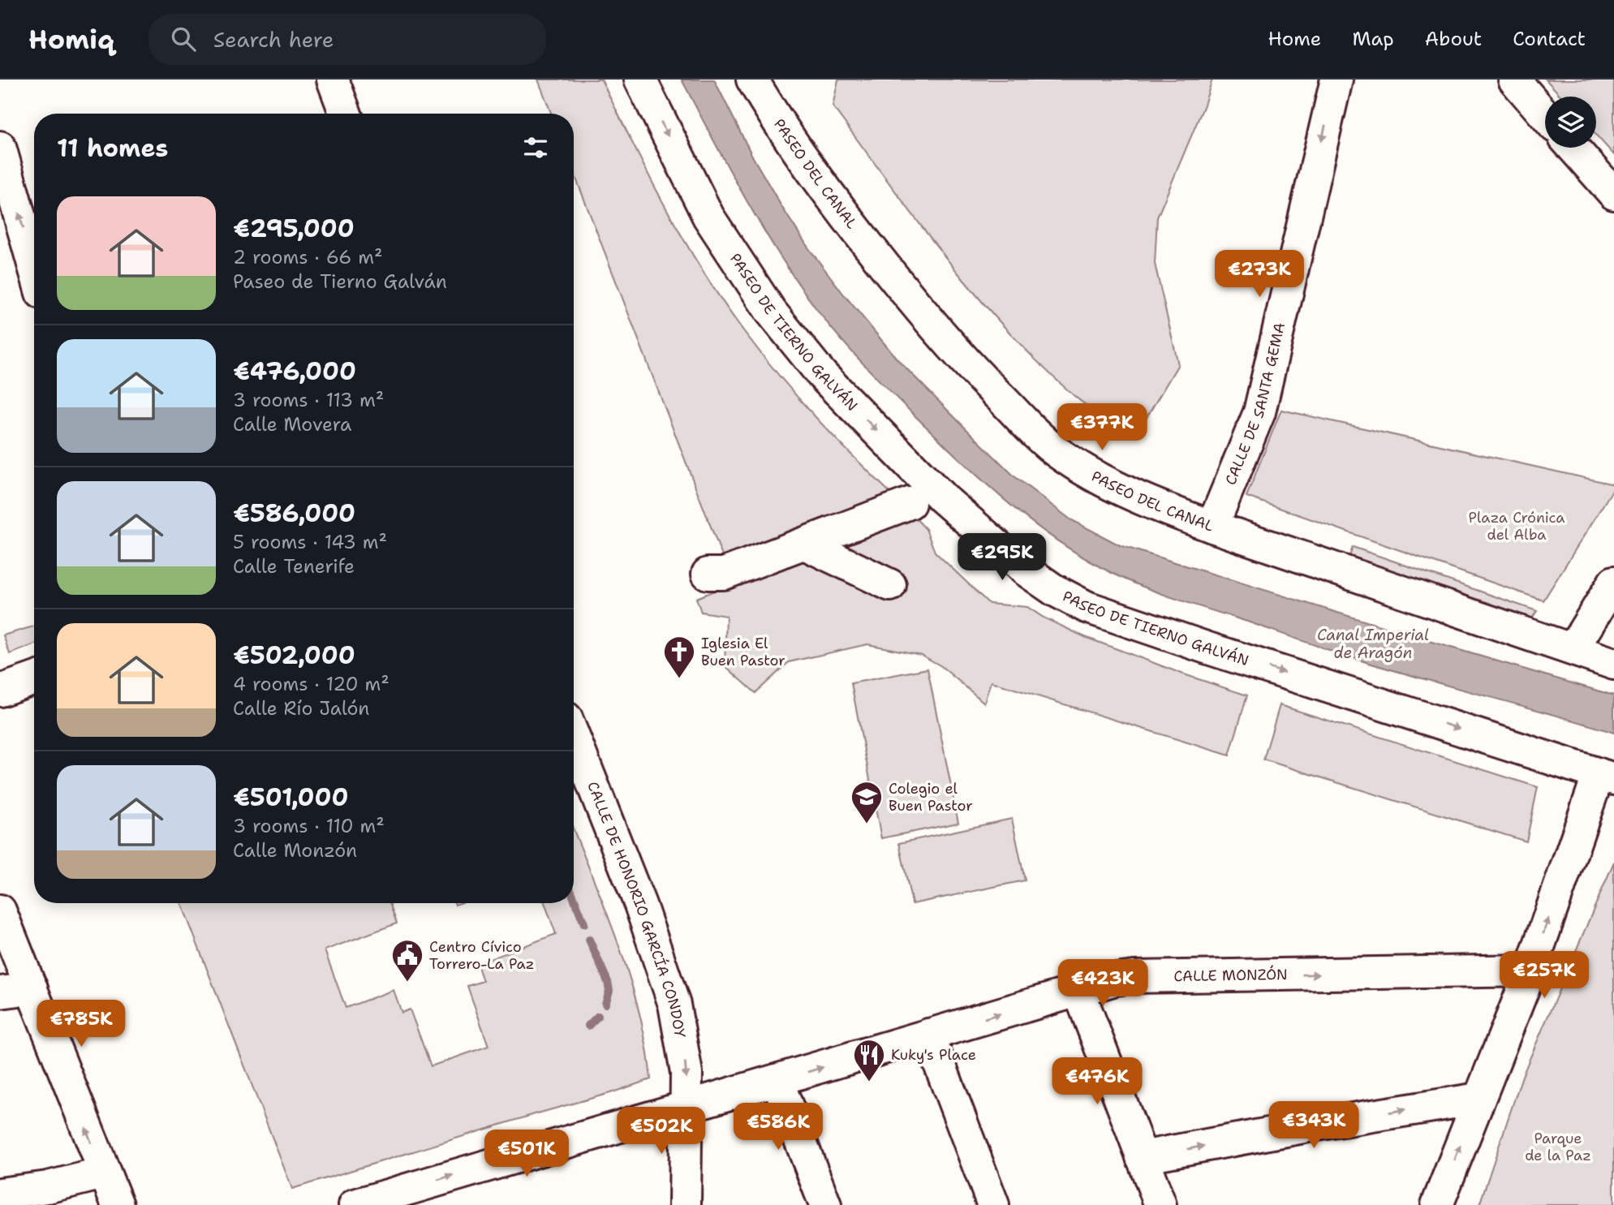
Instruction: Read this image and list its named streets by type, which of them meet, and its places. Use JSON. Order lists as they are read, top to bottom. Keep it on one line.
{"streets":{"street":["PASEO DEL CANAL","PASEO DE TIERNO GALVÁN","CALLE DE SANTA GEMA","CALLE DE HONORIO GARCÍA CONDOY","CALLE MONZÓN"]},"crossings":[["PASEO DEL CANAL","CALLE DE SANTA GEMA"],["CALLE DE HONORIO GARCÍA CONDOY","CALLE MONZÓN"]],"one_way":["PASEO DE TIERNO GALVÁN","CALLE DE SANTA GEMA","CALLE DE HONORIO GARCÍA CONDOY"],"water":["Canal Imperial de Aragón"],"parks":["Plaza Crónica del Alba","Parque de la Paz"],"places":{"church":["Iglesia El Buen Pastor"],"school or university":["Colegio el Buen Pastor"],"public building":["Centro Cívico Torrero-La Paz"],"restaurant":["Kuky's Place"]},"page":{"header":"Homiq","search":"Search here","nav":["Home","Map","About","Contact"],"heading":"11 homes","list":[{"name":"€295,000","note":"2 rooms · 66 m² · Paseo de Tierno Galván"},{"name":"€476,000","note":"3 rooms · 113 m² · Calle Movera"},{"name":"€586,000","note":"5 rooms · 143 m² · Calle Tenerife"},{"name":"€502,000","note":"4 rooms · 120 m² · Calle Río Jalón"},{"name":"€501,000","note":"3 rooms · 110 m² · Calle Monzón"}],"price":["€273K","€377K","€295K","€257K","€423K","€785K","€476K","€343K","€586K","€502K","€501K"]}}
